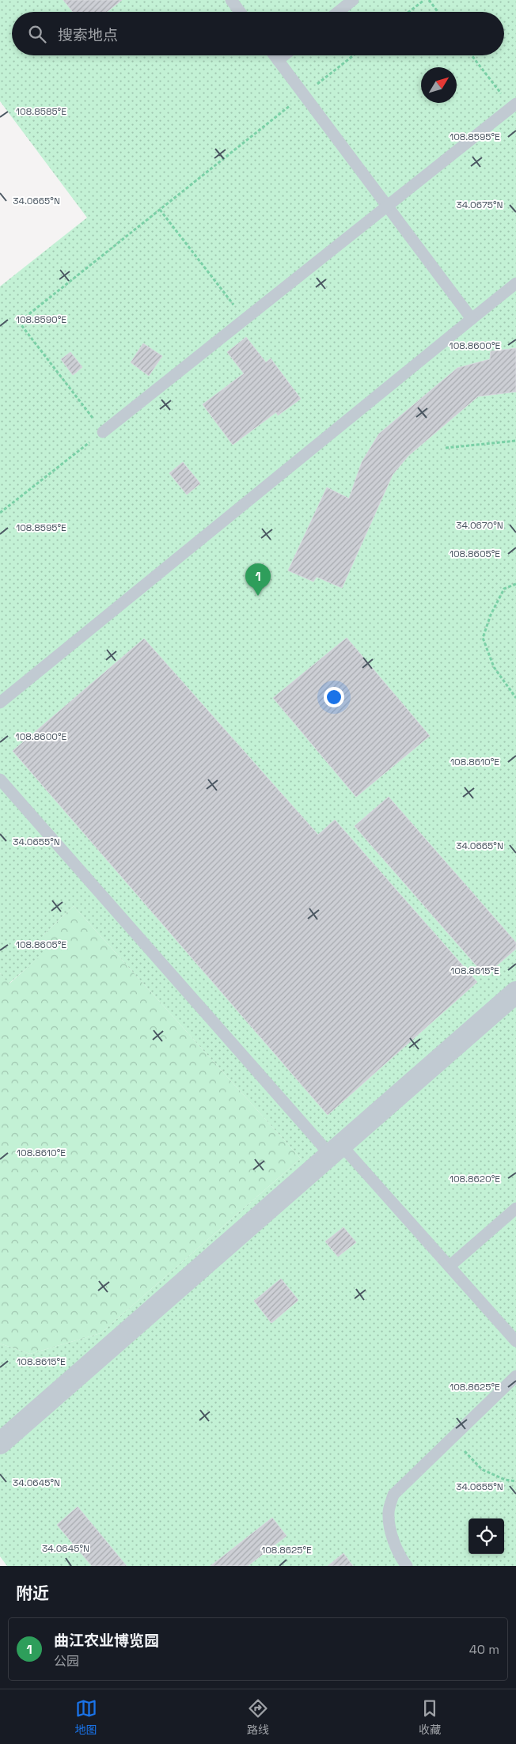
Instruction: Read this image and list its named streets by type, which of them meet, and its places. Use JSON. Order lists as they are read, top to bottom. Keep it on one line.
{"north":"top right","page":{"search":"搜索地点","pins":"1","heading":"附近","list":[{"mark":"1","name":"曲江农业博览园","note":"公园","value":"40 m"}],"nav":["地图","路线","收藏"]},"coordinates":["108.8585°E","108.8595°E","34.0665°N","34.0675°N","108.8590°E","108.8600°E","34.0670°N","108.8605°E","108.8610°E","34.0655°N","108.8615°E","108.8620°E","108.8625°E","34.0645°N"]}
